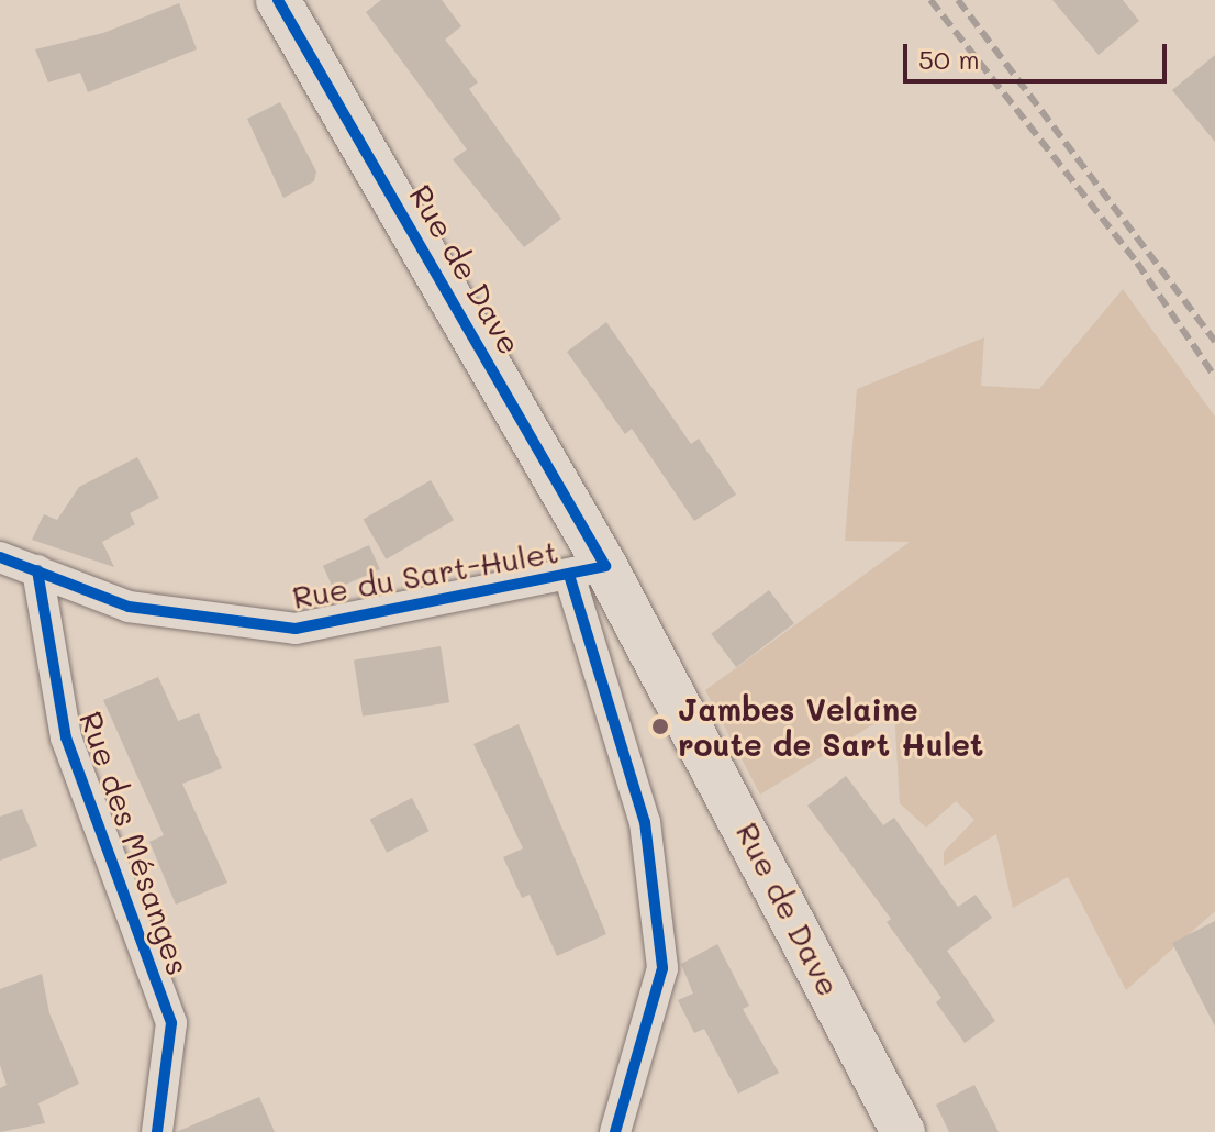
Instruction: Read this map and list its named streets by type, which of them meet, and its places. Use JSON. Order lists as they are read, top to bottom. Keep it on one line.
{"streets":{"main road":["Rue de Dave"],"street":["Rue du Sart-Hulet","Rue des Mésanges"]},"crossings":[["Rue de Dave","Rue du Sart-Hulet"],["Rue du Sart-Hulet","Rue des Mésanges"]],"places":["Jambes Velaine route de Sart Hulet"],"scale_bar":"50 m"}
